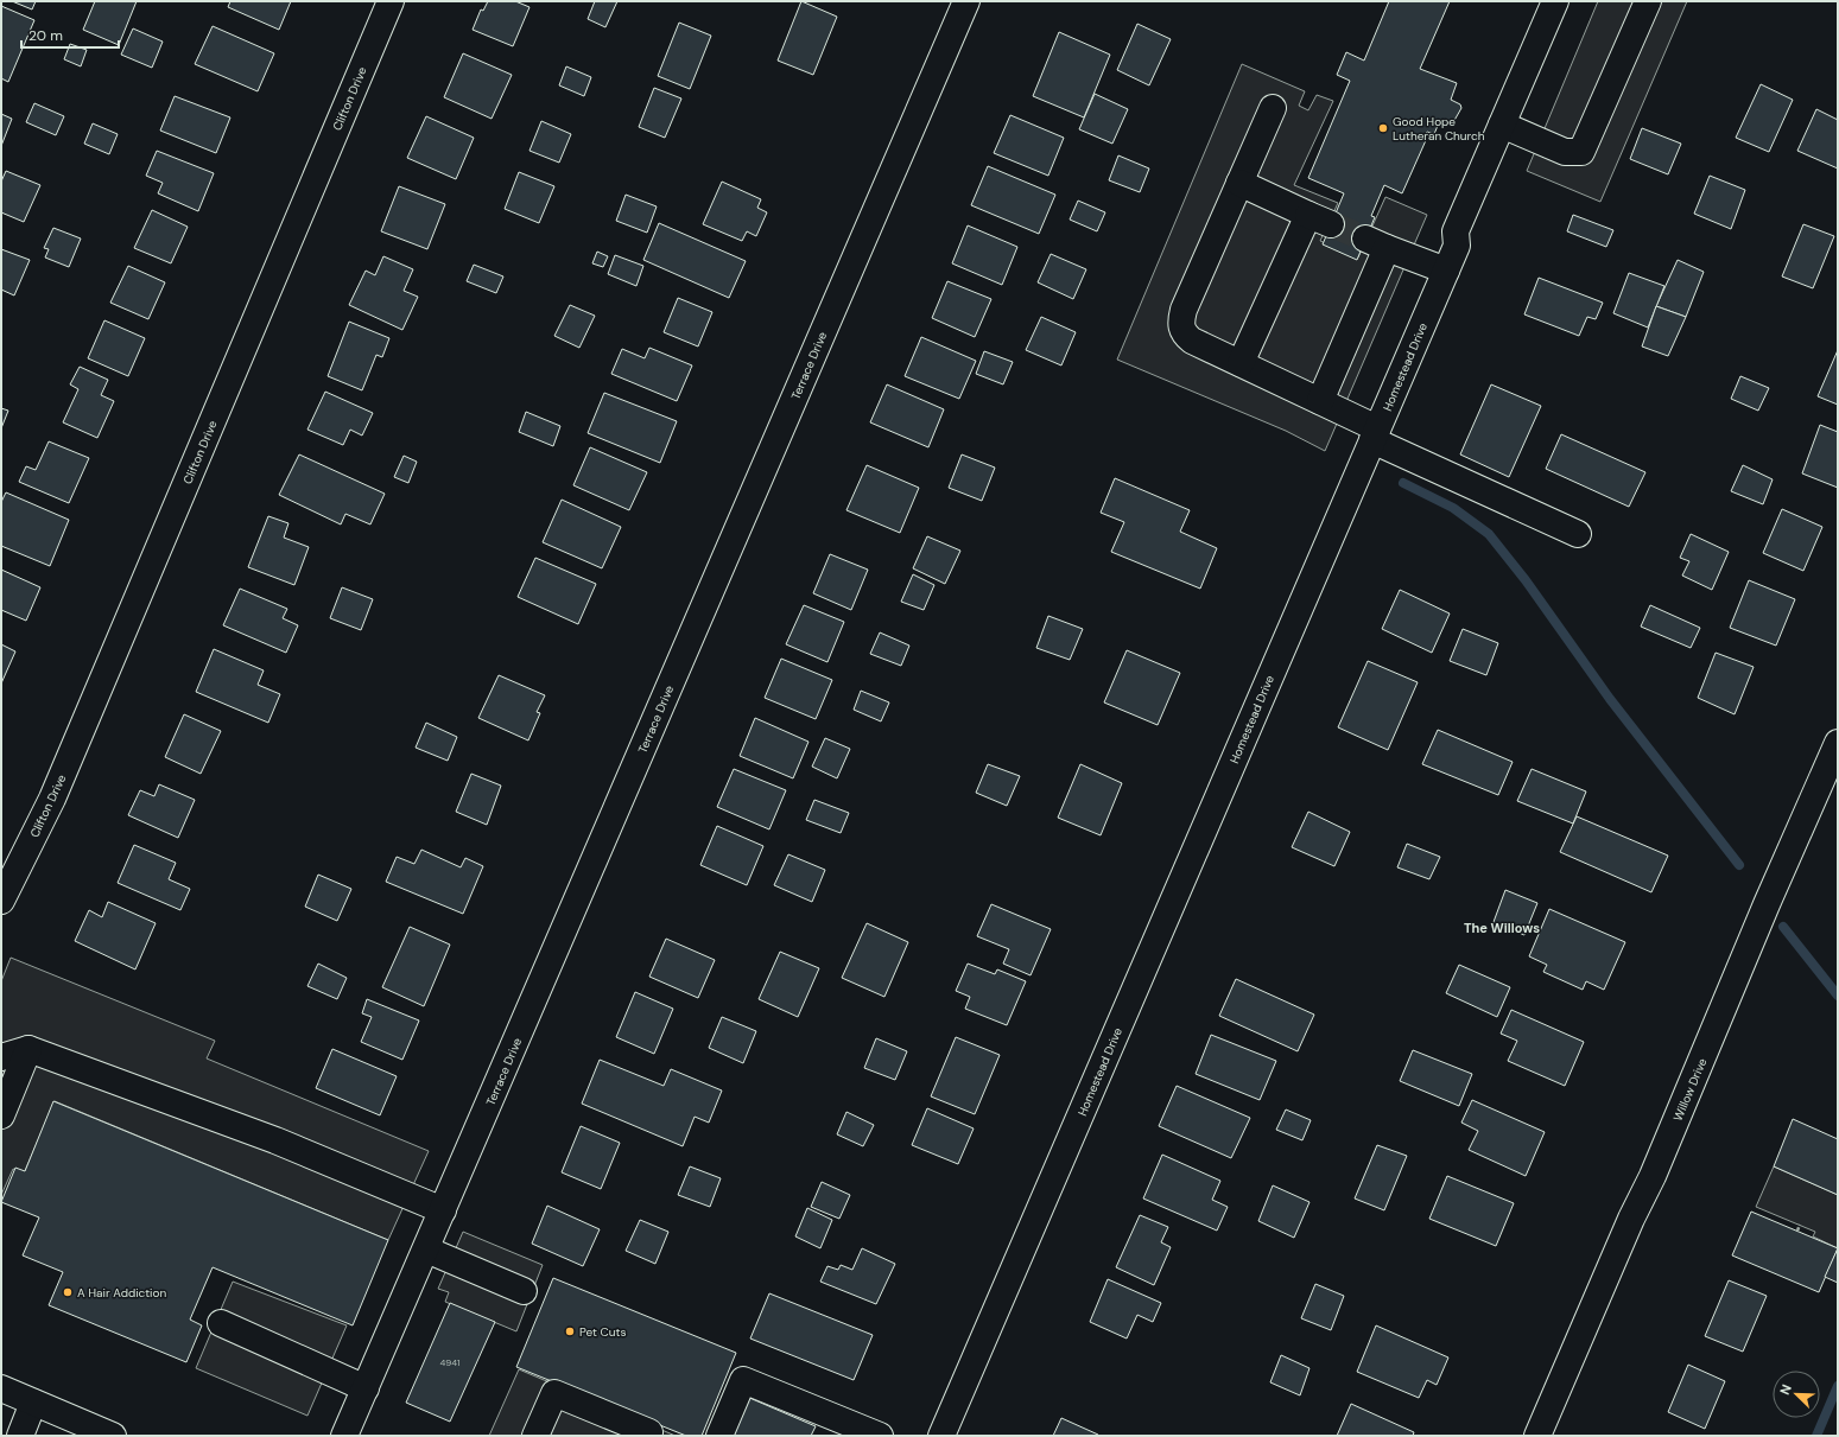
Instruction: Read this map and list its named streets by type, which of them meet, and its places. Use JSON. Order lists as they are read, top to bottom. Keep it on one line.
{"streets":{"street":["Clifton Drive","Terrace Drive","Homestead Drive","Willow Drive"]},"districts":["The Willows"],"places":["Good Hope Lutheran Church","A Hair Addiction","Pet Cuts"],"house_numbers":["4941"],"scale_bar":"20 m","north":"top left"}
